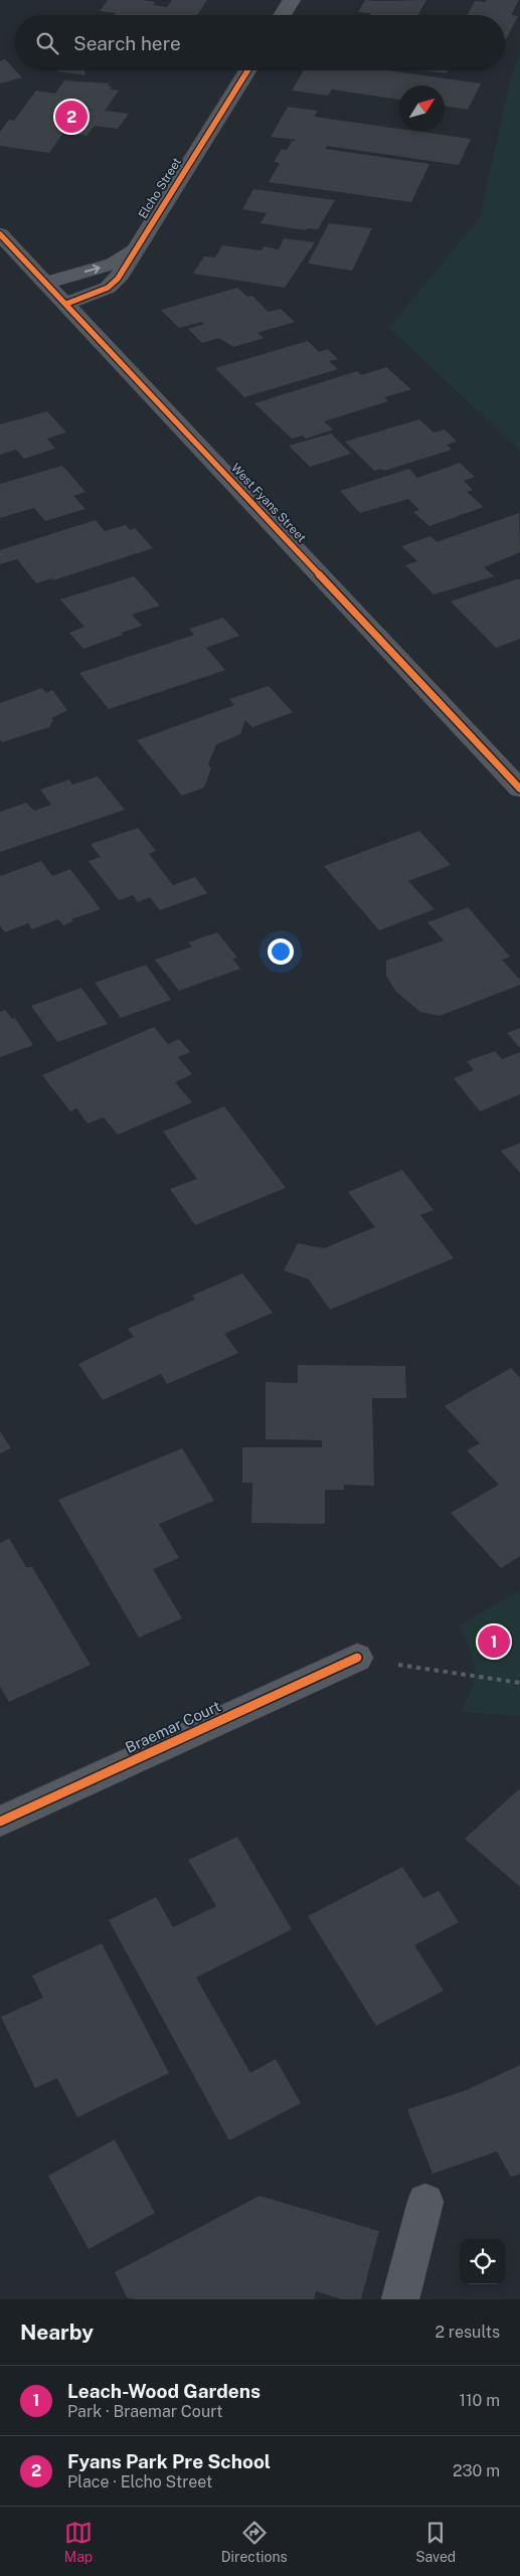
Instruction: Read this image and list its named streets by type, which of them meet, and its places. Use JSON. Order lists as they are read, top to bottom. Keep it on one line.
{"streets":{"street":["Elcho Street","West Fyans Street","Braemar Court"]},"crossings":[["Elcho Street","West Fyans Street"]],"north":"top right","page":{"search":"Search here","pins":["2","1"],"heading":["Nearby","2 results"],"list":[{"mark":"1","name":"Leach-Wood Gardens","note":"Park · Braemar Court","value":"110 m"},{"mark":"2","name":"Fyans Park Pre School","note":"Place · Elcho Street","value":"230 m"}],"nav":["Map","Directions","Saved"]}}
